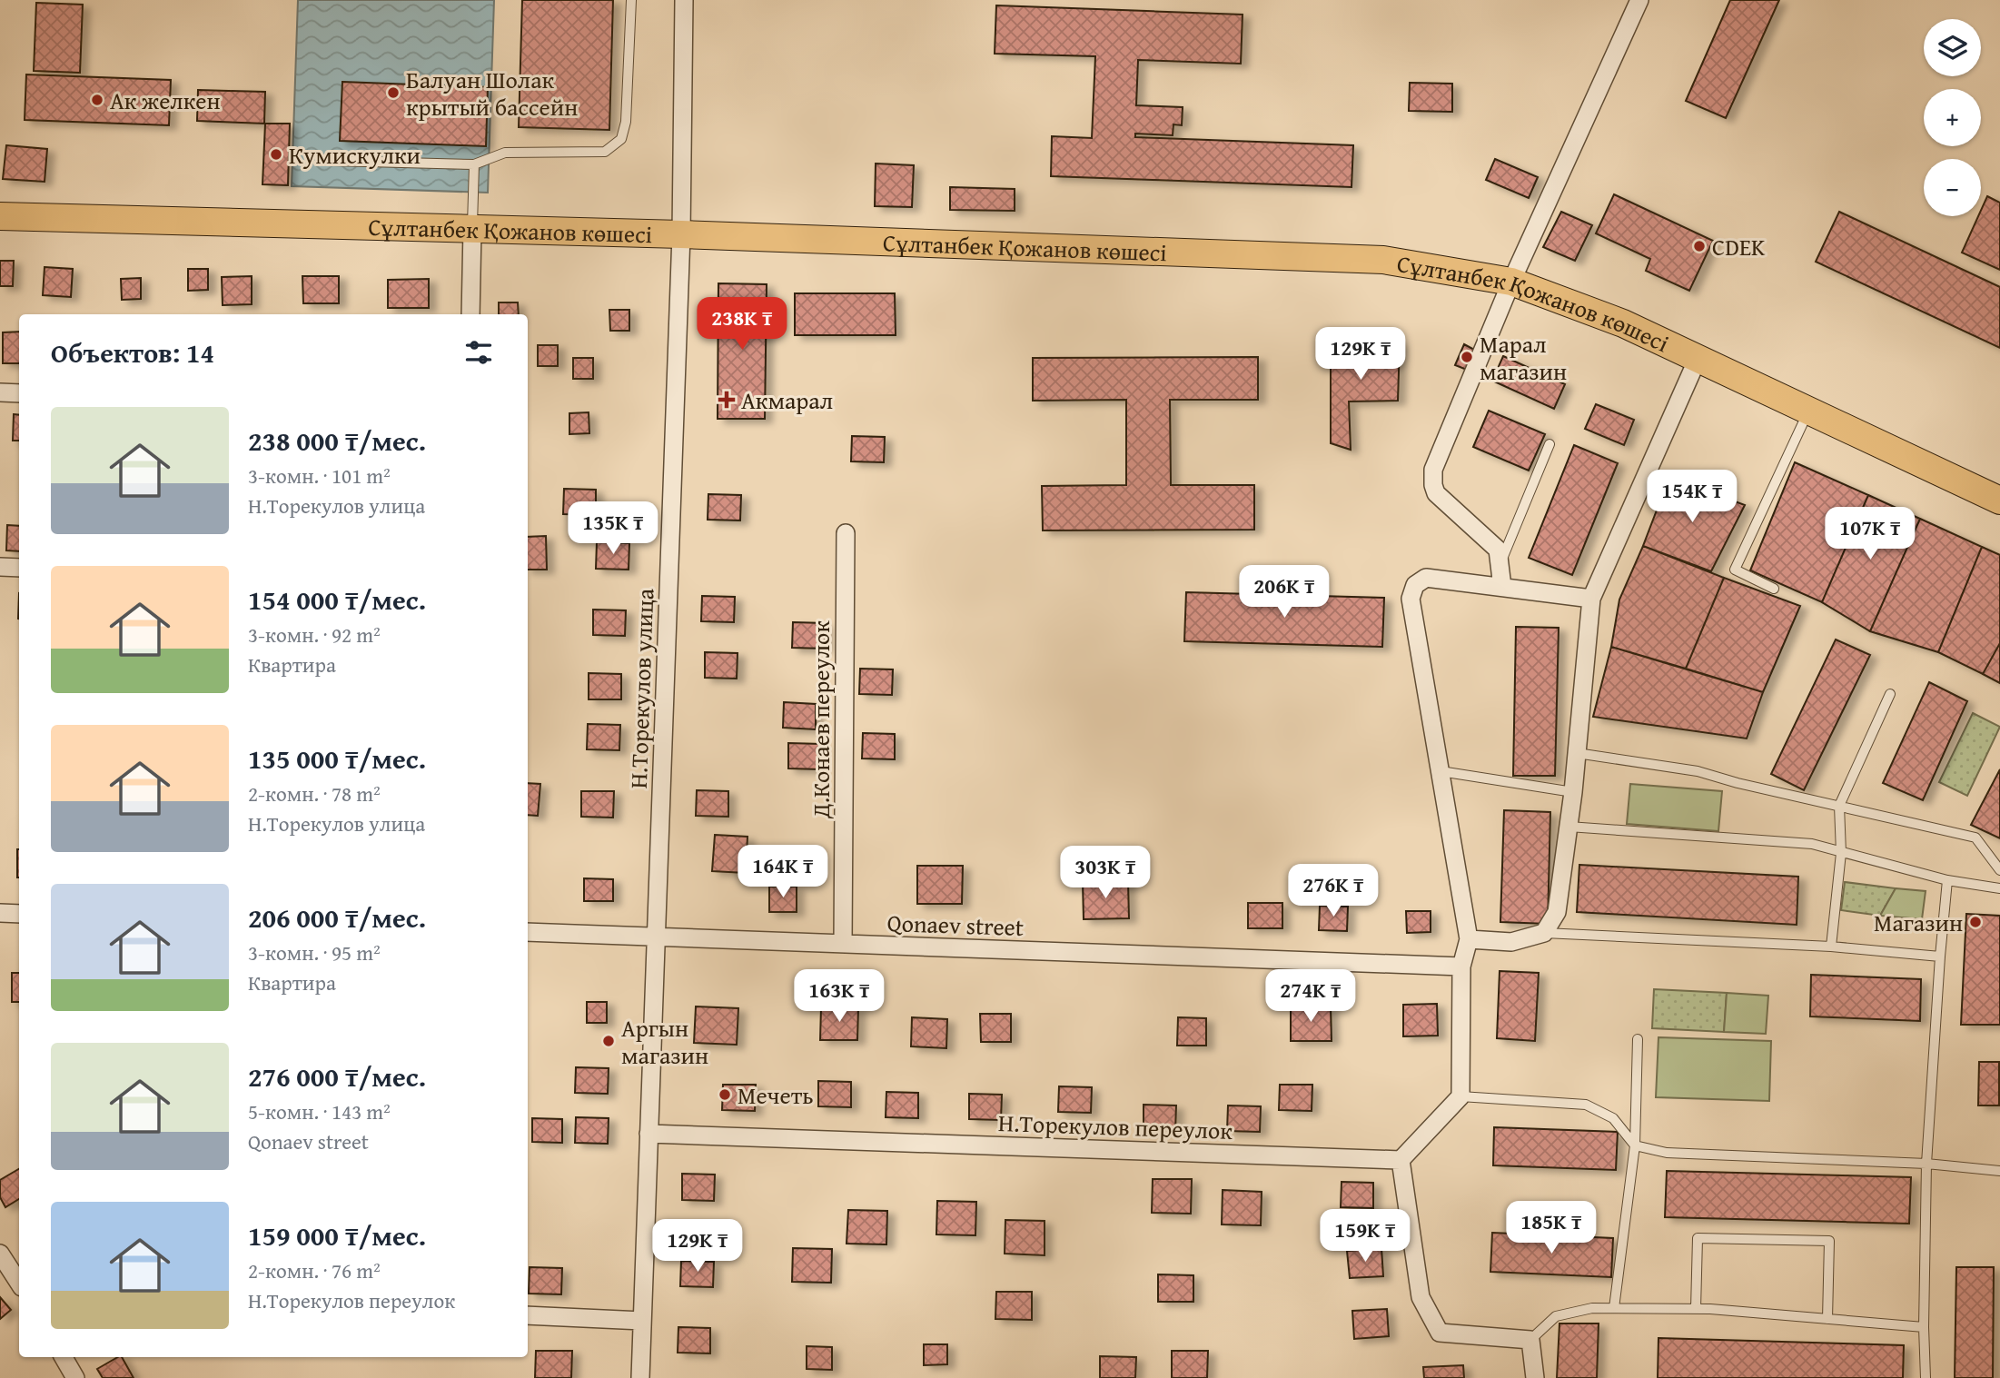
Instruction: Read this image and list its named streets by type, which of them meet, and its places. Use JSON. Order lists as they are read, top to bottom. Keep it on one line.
{"streets":{"main road":["Сұлтанбек Қожанов көшесі"],"street":["Н.Торекулов улица","Д.Конаев переулок","Qonaev street","Н.Торекулов переулок"]},"crossings":[["Сұлтанбек Қожанов көшесі","Н.Торекулов улица"],["Н.Торекулов улица","Qonaev street"],["Н.Торекулов улица","Н.Торекулов переулок"],["Д.Конаев переулок","Qonaev street"]],"places":{"other":["Балуан Шолак крытый бассейн","Ак желкен","Кумискулки","CDEK","Марал магазин","Магазин","Аргын магазин","Мечеть"],"health":["Акмарал"]},"page":{"map_buttons":["+","−"],"price":["238K ₸","129K ₸","154K ₸","135K ₸","107K ₸","206K ₸","164K ₸","303K ₸","276K ₸","163K ₸","274K ₸","185K ₸","159K ₸","129K ₸"],"heading":"Объектов: 14","list":[{"name":"238 000 ₸/мес.","note":"3-комн. · 101 m² · Н.Торекулов улица"},{"name":"154 000 ₸/мес.","note":"3-комн. · 92 m² · Квартира"},{"name":"135 000 ₸/мес.","note":"2-комн. · 78 m² · Н.Торекулов улица"},{"name":"206 000 ₸/мес.","note":"3-комн. · 95 m² · Квартира"},{"name":"276 000 ₸/мес.","note":"5-комн. · 143 m² · Qonaev street"},{"name":"159 000 ₸/мес.","note":"2-комн. · 76 m² · Н.Торекулов переулок"}]}}
